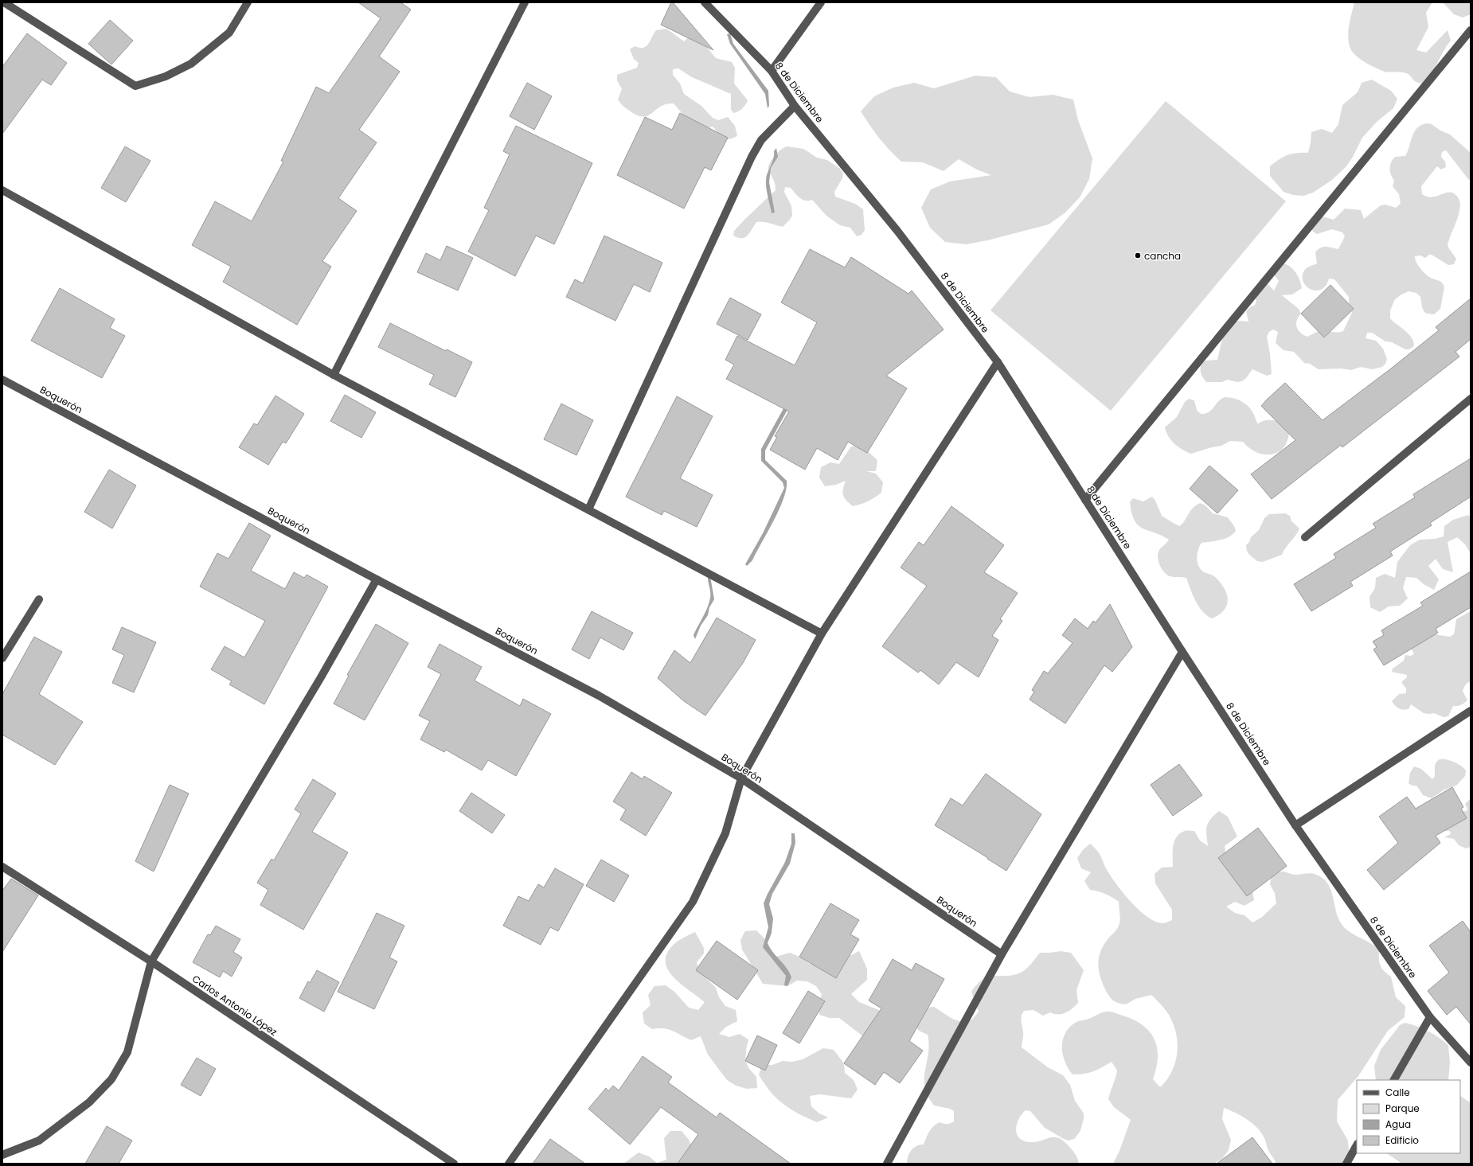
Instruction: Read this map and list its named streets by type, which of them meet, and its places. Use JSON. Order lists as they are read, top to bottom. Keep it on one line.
{"streets":{"street":["8 de Diciembre","Boquerón","Carlos Antonio López"]},"places":["cancha"],"legend":["Calle","Parque","Agua","Edificio"]}
